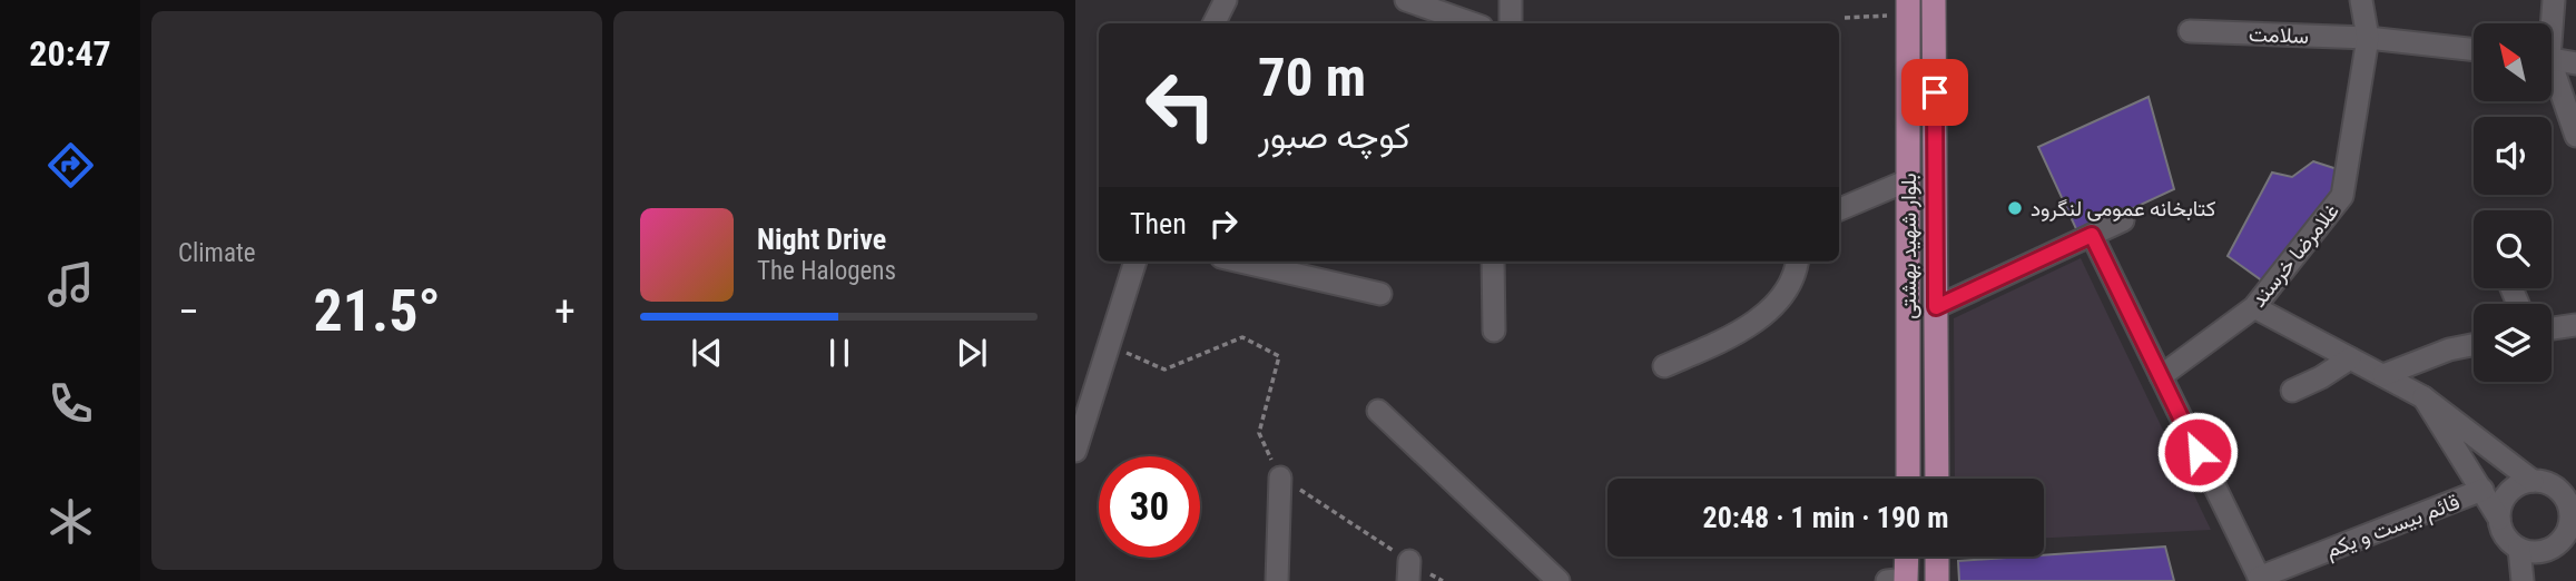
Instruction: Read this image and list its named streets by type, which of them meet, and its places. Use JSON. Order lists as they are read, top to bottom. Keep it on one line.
{"streets":{"main road":["بلوار شهید بهشتی"],"street":["سلامت","غلامرضا خرسند","قائم بیست و یکم"]},"crossings":[["سلامت","غلامرضا خرسند"]],"places":["کتابخانه عمومی لنگرود"],"north":"top left","page":{"tabs":"20:47","tile":"Climate","turn":["70 m","کوچه صبور"],"then":"Then","song":["Night Drive","The Halogens"],"heat":["−","21.5°","+"],"limit":"30","trip":"20:48 · 1 min · 190 m"}}
